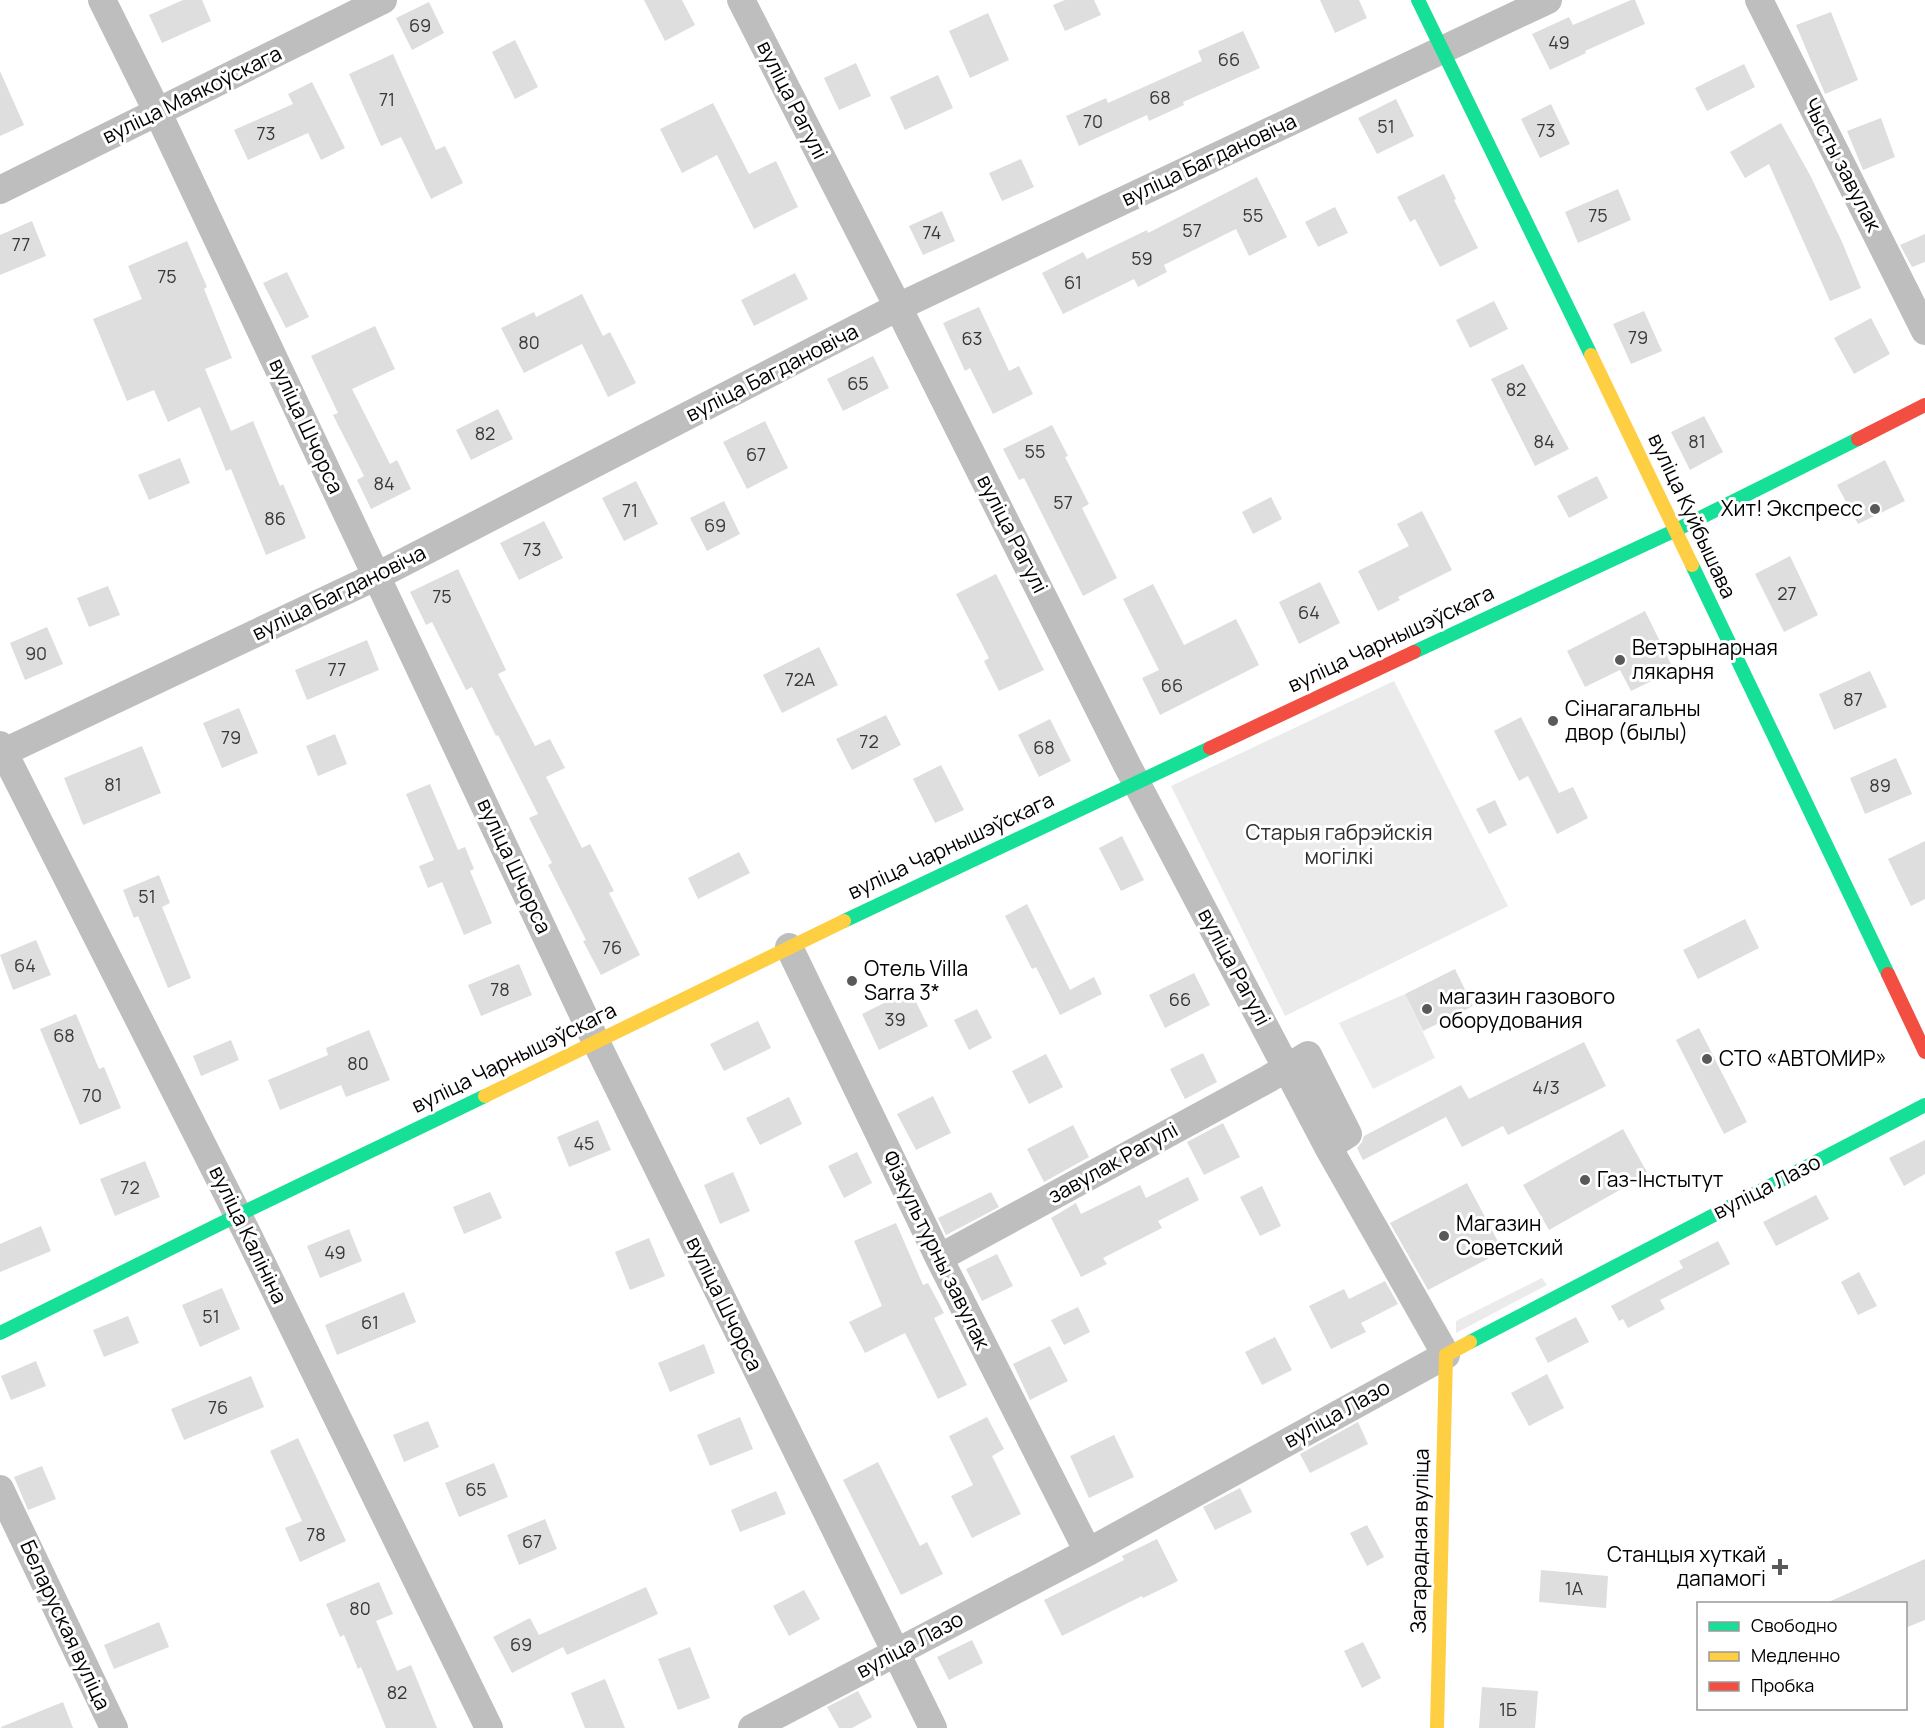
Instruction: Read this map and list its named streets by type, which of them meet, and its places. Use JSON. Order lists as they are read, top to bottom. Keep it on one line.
{"streets":{"main road":["вуліца Куйбышава","вуліца Чарнышэўскага","вуліца Лазо","Загарадная вуліца"],"street":["вуліца Маякоўскага","вуліца Рагулі","вуліца Багдановіча","Чысты завулак","вуліца Шчорса","завулак Рагулі","вуліца Калініна","Фізкультурны завулак","Беларуская вуліца"]},"crossings":[["вуліца Маякоўскага","вуліца Шчорса"],["вуліца Рагулі","вуліца Багдановіча"],["вуліца Рагулі","вуліца Чарнышэўскага"],["вуліца Рагулі","завулак Рагулі"],["вуліца Рагулі","вуліца Лазо"],["вуліца Рагулі","Загарадная вуліца"],["вуліца Багдановіча","вуліца Шчорса"],["вуліца Багдановіча","вуліца Куйбышава"],["вуліца Багдановіча","вуліца Калініна"],["вуліца Шчорса","вуліца Чарнышэўскага"],["вуліца Шчорса","вуліца Лазо"],["вуліца Куйбышава","вуліца Чарнышэўскага"],["вуліца Чарнышэўскага","вуліца Калініна"],["вуліца Чарнышэўскага","Фізкультурны завулак"],["завулак Рагулі","Фізкультурны завулак"],["вуліца Лазо","Фізкультурны завулак"],["вуліца Лазо","Загарадная вуліца"]],"parks":["Старыя габрэйскія могілкі"],"places":{"other":["Хит! Экспресс","Ветэрынарная лякарня","Сінагагальны двор (былы)","Отель Villa Sarra 3*","магазин газового оборудования","СТО «АВТОМИР»","Газ-Інстытут","Магазин Советский"],"health":["Станцыя хуткай дапамогі"]},"house_numbers":["69","49","66","68","71","70","51","73","73","55","75","57","74","77","59","75","61","79","63","80","65","82","82","84","81","55","67","84","57","71","86","69","73","27","75","64","90","77","72А","66","87","79","72","68","81","89","51","76","64","78","66","39","68","80","4/3","70","45","72","49","51","61","76","65","78","67","1А","80","69","82","1Б"],"legend":["Свободно","Медленно","Пробка"]}
